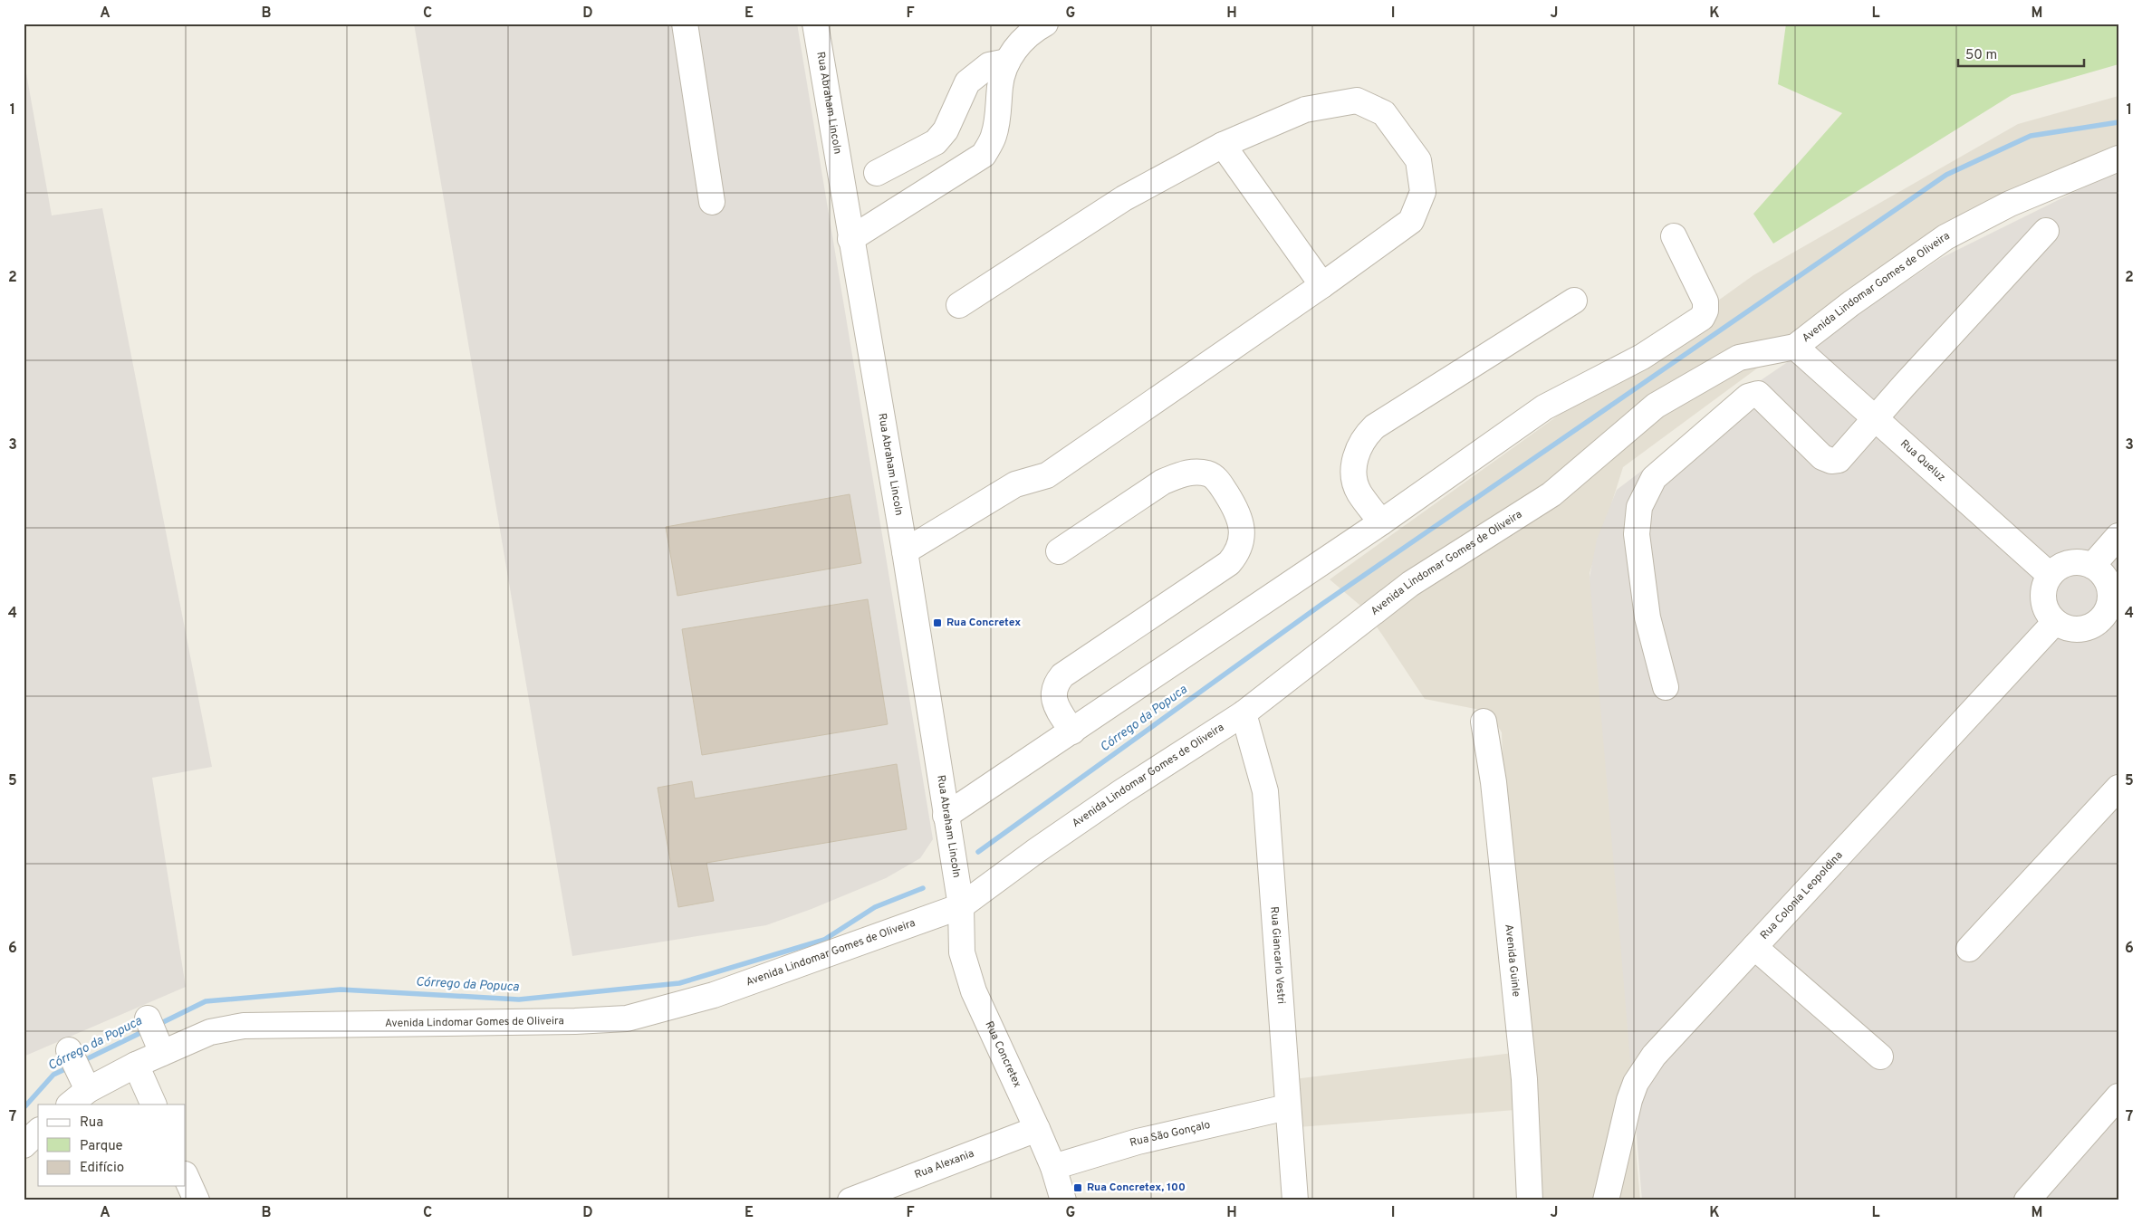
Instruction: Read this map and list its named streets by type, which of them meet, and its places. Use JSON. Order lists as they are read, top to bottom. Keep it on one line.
{"streets":{"street":["Rua Abraham Lincoln","Avenida Lindomar Gomes de Oliveira","Rua Queluz","Rua Colonia Leopoldina","Rua Giancarlo Vestri","Avenida Guinle","Rua Concretex","Rua São Gonçalo","Rua Alexania"]},"crossings":[["Rua Abraham Lincoln","Avenida Lindomar Gomes de Oliveira"],["Rua Abraham Lincoln","Rua Concretex"],["Avenida Lindomar Gomes de Oliveira","Rua Queluz"],["Avenida Lindomar Gomes de Oliveira","Rua Giancarlo Vestri"],["Avenida Lindomar Gomes de Oliveira","Rua Concretex"],["Rua Queluz","Rua Colonia Leopoldina"],["Rua Giancarlo Vestri","Rua São Gonçalo"],["Rua Concretex","Rua São Gonçalo"],["Rua Concretex","Rua Alexania"]],"water":["Córrego da Popuca"],"places":{"transit":["Rua Concretex","Rua Concretex, 100"]},"legend":["Rua","Parque","Edifício"],"scale_bar":"50 m","grid":{"columns":["A","B","C","D","E","F","G","H","I","J","K","L","M"],"rows":["1","2","3","4","5","6","7"]}}
